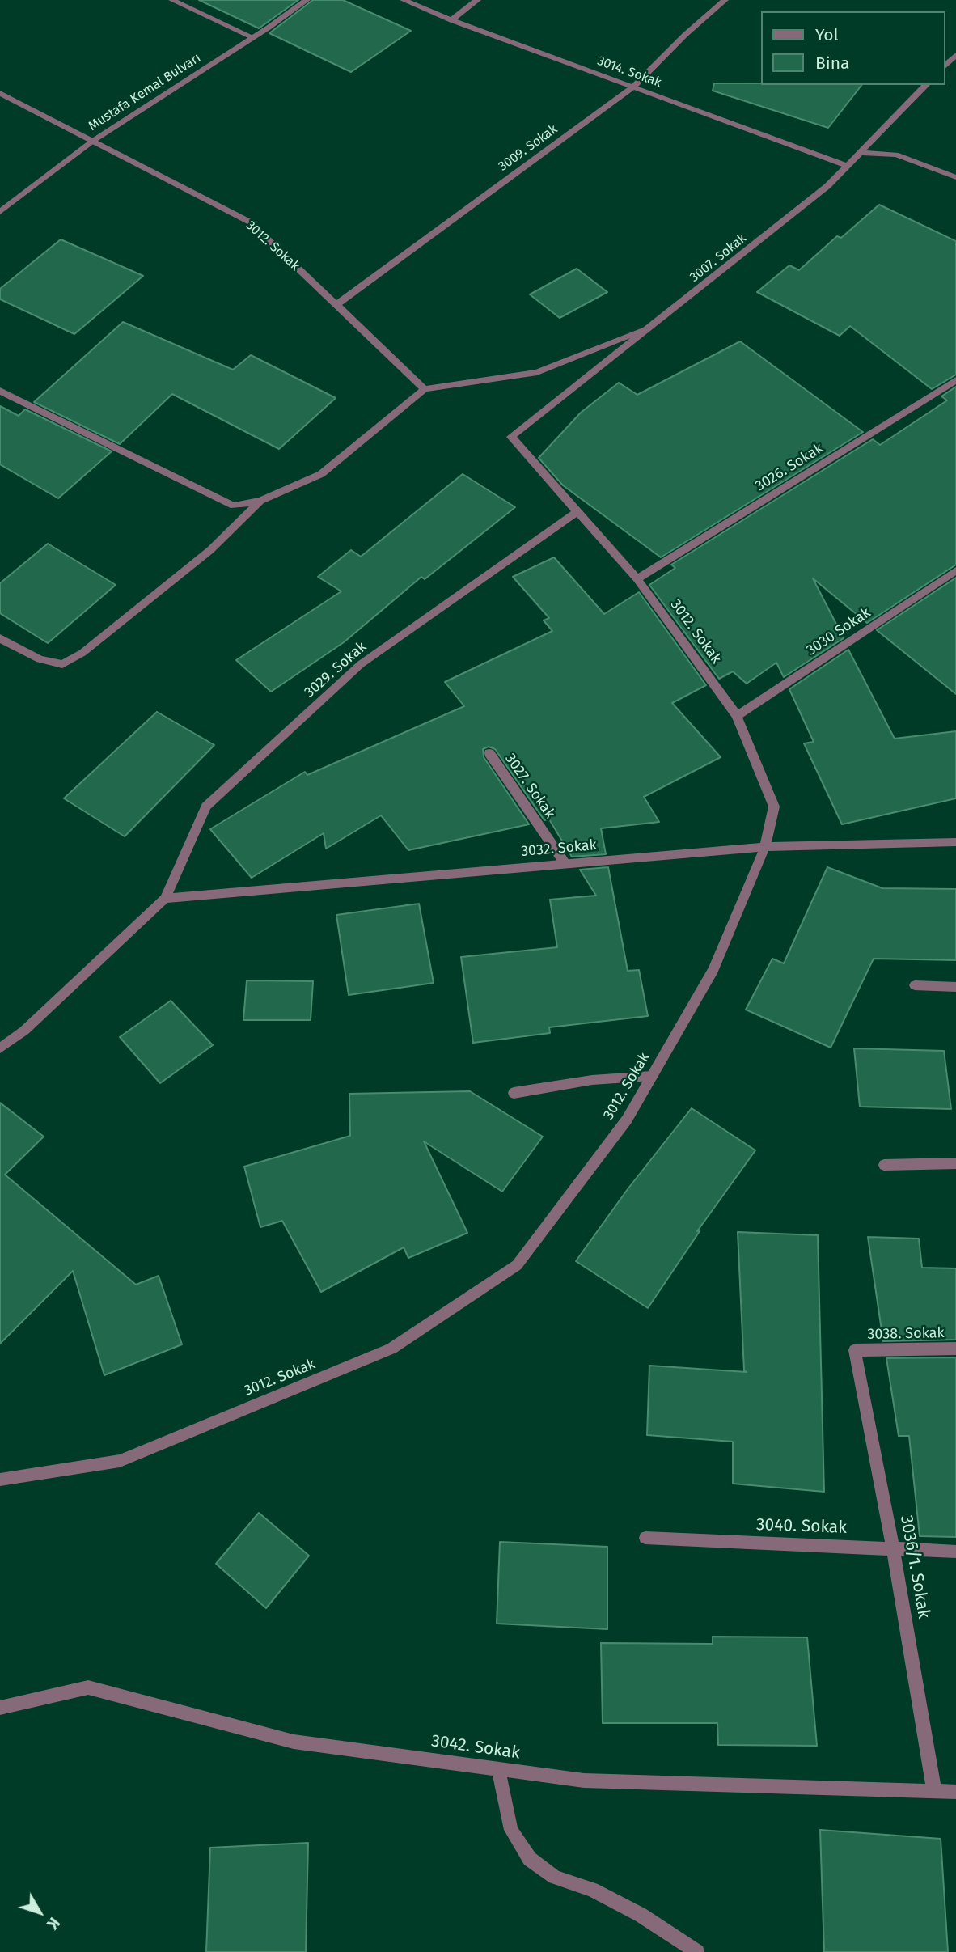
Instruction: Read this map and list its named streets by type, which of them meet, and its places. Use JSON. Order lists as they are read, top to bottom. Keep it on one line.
{"streets":{"street":["3014. Sokak","Mustafa Kemal Bulvarı","3009. Sokak","3012. Sokak","3007. Sokak","3026. Sokak","3030 Sokak","3029. Sokak","3027. Sokak","3032. Sokak","3038. Sokak","3040. Sokak","3036/1. Sokak","3042. Sokak"]},"crossings":[["3014. Sokak","3009. Sokak"],["3014. Sokak","3007. Sokak"],["Mustafa Kemal Bulvarı","3012. Sokak"],["3009. Sokak","3012. Sokak"],["3012. Sokak","3007. Sokak"],["3012. Sokak","3026. Sokak"],["3012. Sokak","3030 Sokak"],["3012. Sokak","3029. Sokak"],["3012. Sokak","3032. Sokak"],["3029. Sokak","3032. Sokak"],["3027. Sokak","3032. Sokak"],["3038. Sokak","3036/1. Sokak"],["3040. Sokak","3036/1. Sokak"],["3036/1. Sokak","3042. Sokak"]],"legend":["Yol","Bina"],"north":"bottom right"}
